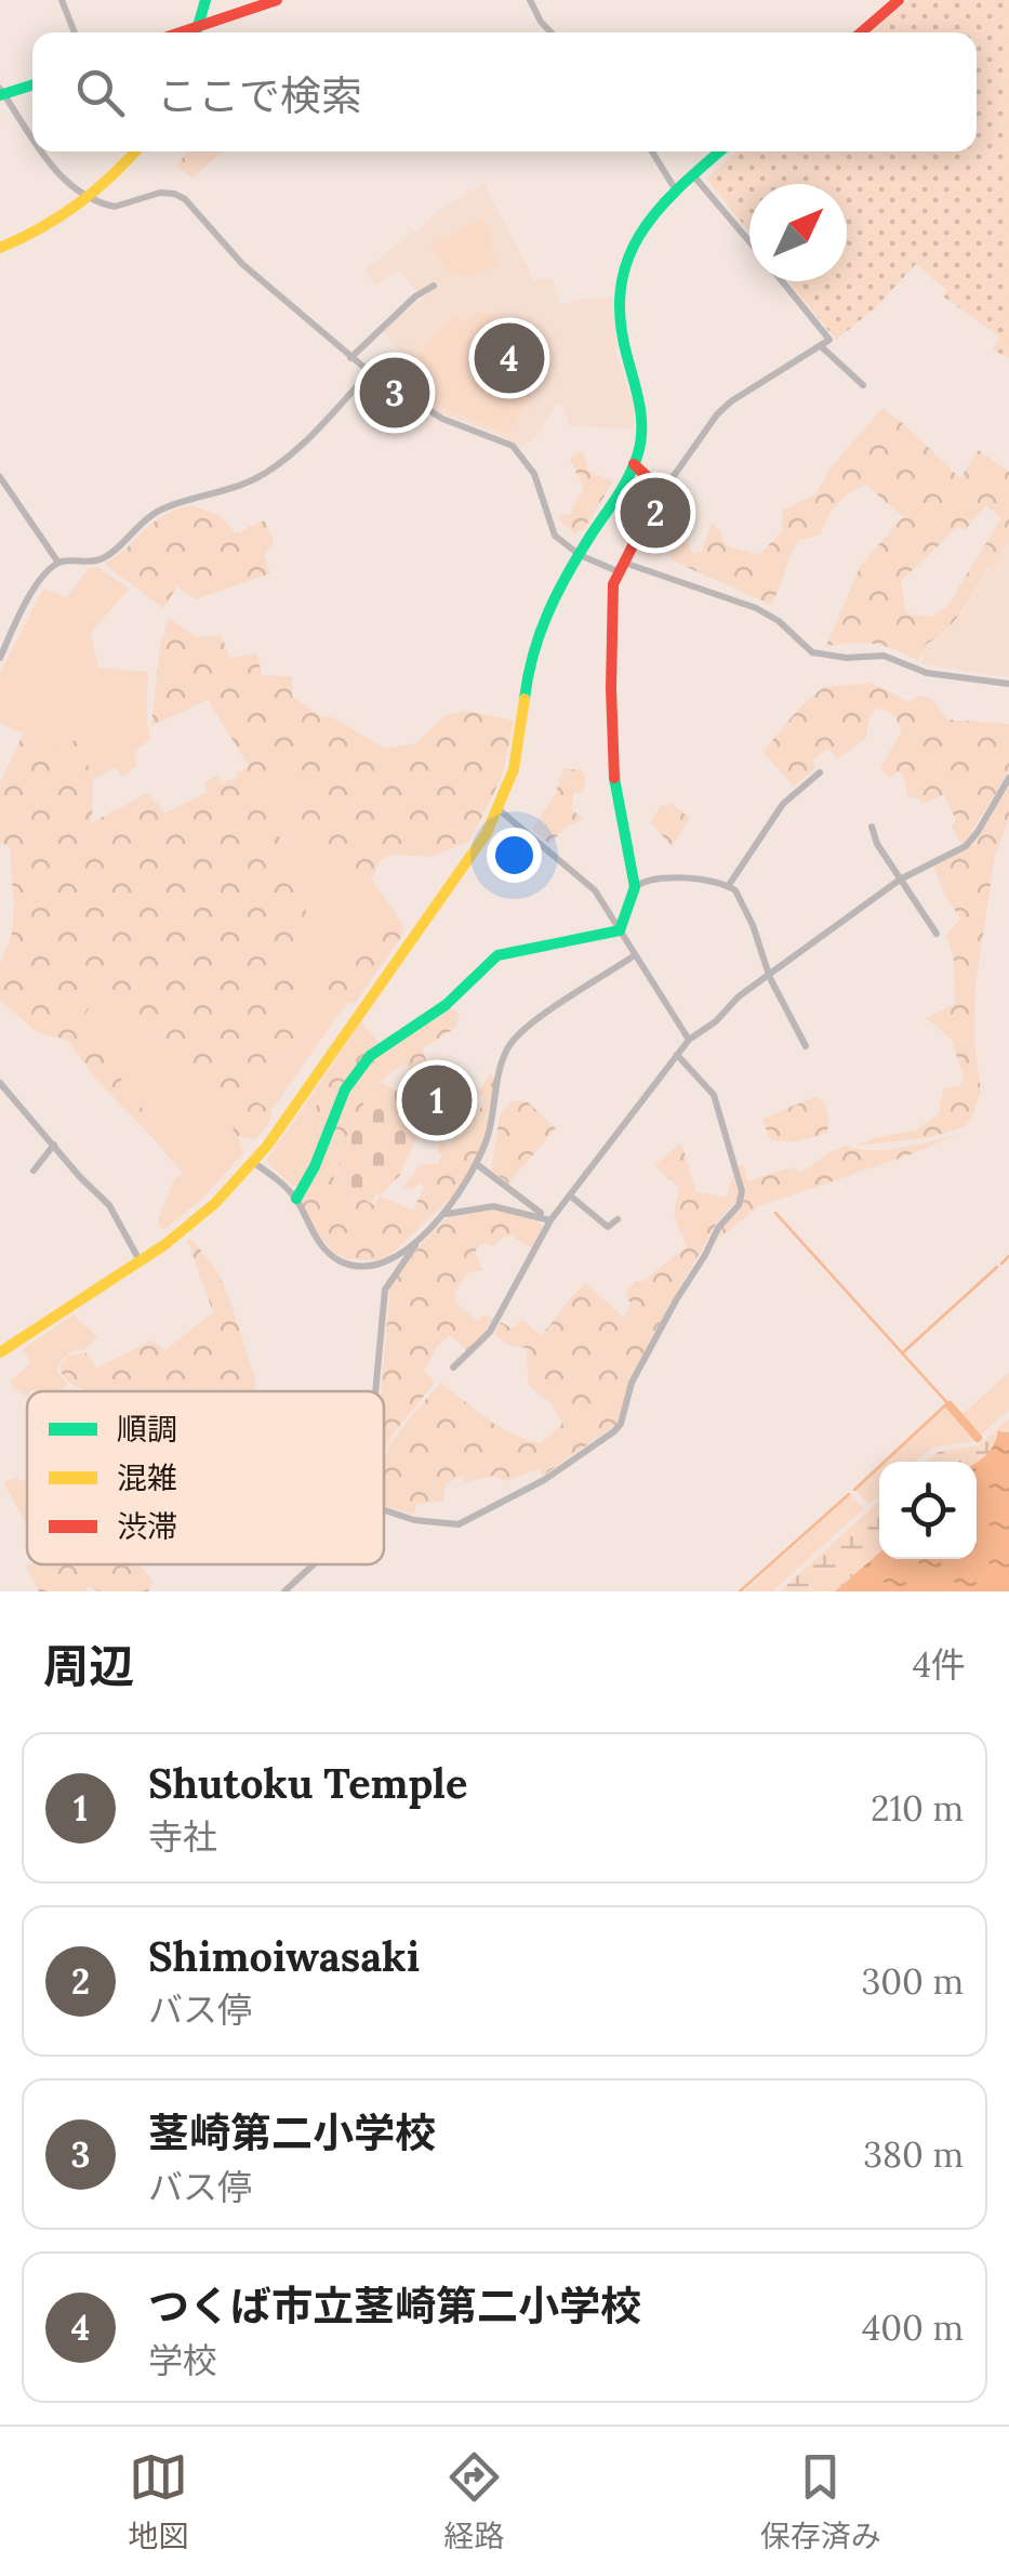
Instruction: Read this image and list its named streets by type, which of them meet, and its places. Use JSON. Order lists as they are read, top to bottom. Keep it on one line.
{"legend":["順調","混雑","渋滞"],"north":"top right","page":{"search":"ここで検索","pins":["4","3","2","1"],"heading":["周辺","4件"],"list":[{"mark":"1","name":"Shutoku Temple","note":"寺社","value":"210 m"},{"mark":"2","name":"Shimoiwasaki","note":"バス停","value":"300 m"},{"mark":"3","name":"茎崎第二小学校","note":"バス停","value":"380 m"},{"mark":"4","name":"つくば市立茎崎第二小学校","note":"学校","value":"400 m"}],"nav":["地図","経路","保存済み"]}}
